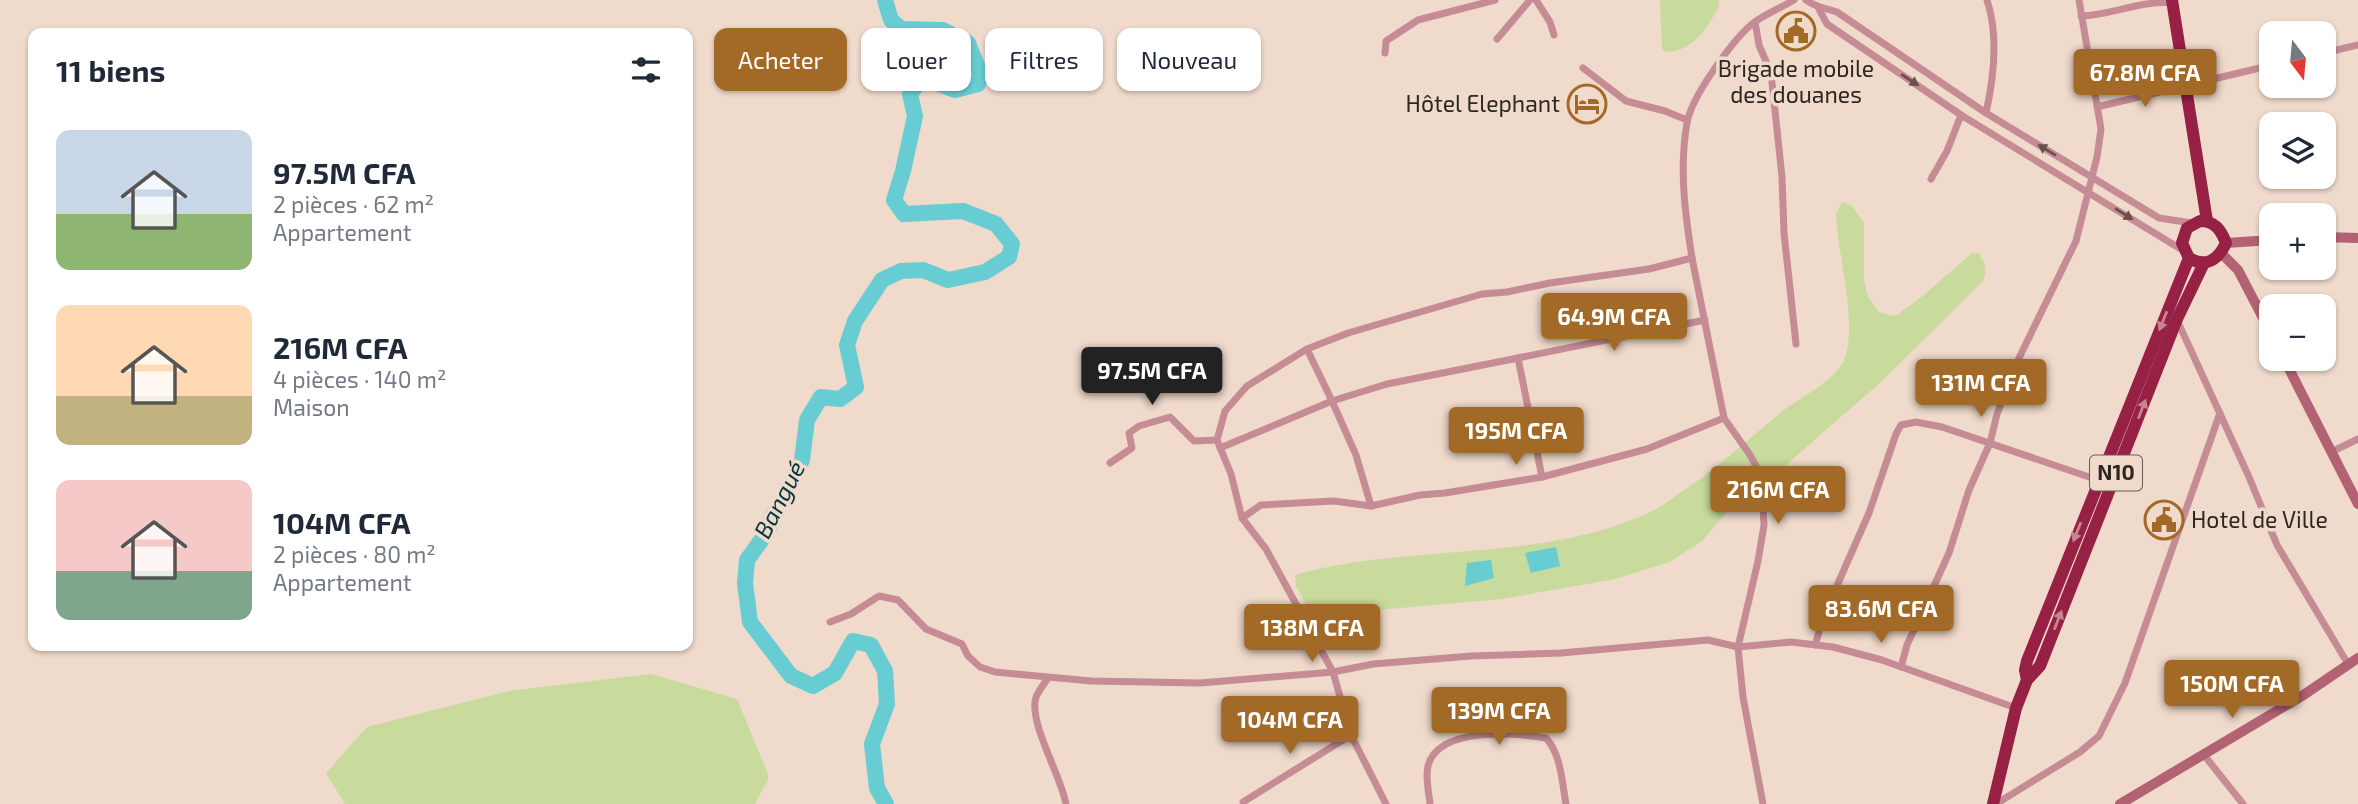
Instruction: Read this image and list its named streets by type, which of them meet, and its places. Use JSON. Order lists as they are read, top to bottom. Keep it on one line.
{"streets":{"highway":["N10"]},"water":["Bangué"],"places":{"public building":["Brigade mobile des douanes","Hotel de Ville"],"hotel":["Hôtel Elephant"]},"north":"bottom","page":{"map_buttons":["+","−"],"chip":["Acheter","Louer","Filtres","Nouveau"],"heading":"11 biens","price":["67.8M CFA","64.9M CFA","97.5M CFA","131M CFA","195M CFA","216M CFA","83.6M CFA","138M CFA","150M CFA","139M CFA","104M CFA"],"list":[{"name":"97.5M CFA","note":"2 pièces · 62 m² · Appartement"},{"name":"216M CFA","note":"4 pièces · 140 m² · Maison"},{"name":"104M CFA","note":"2 pièces · 80 m² · Appartement"}]}}
